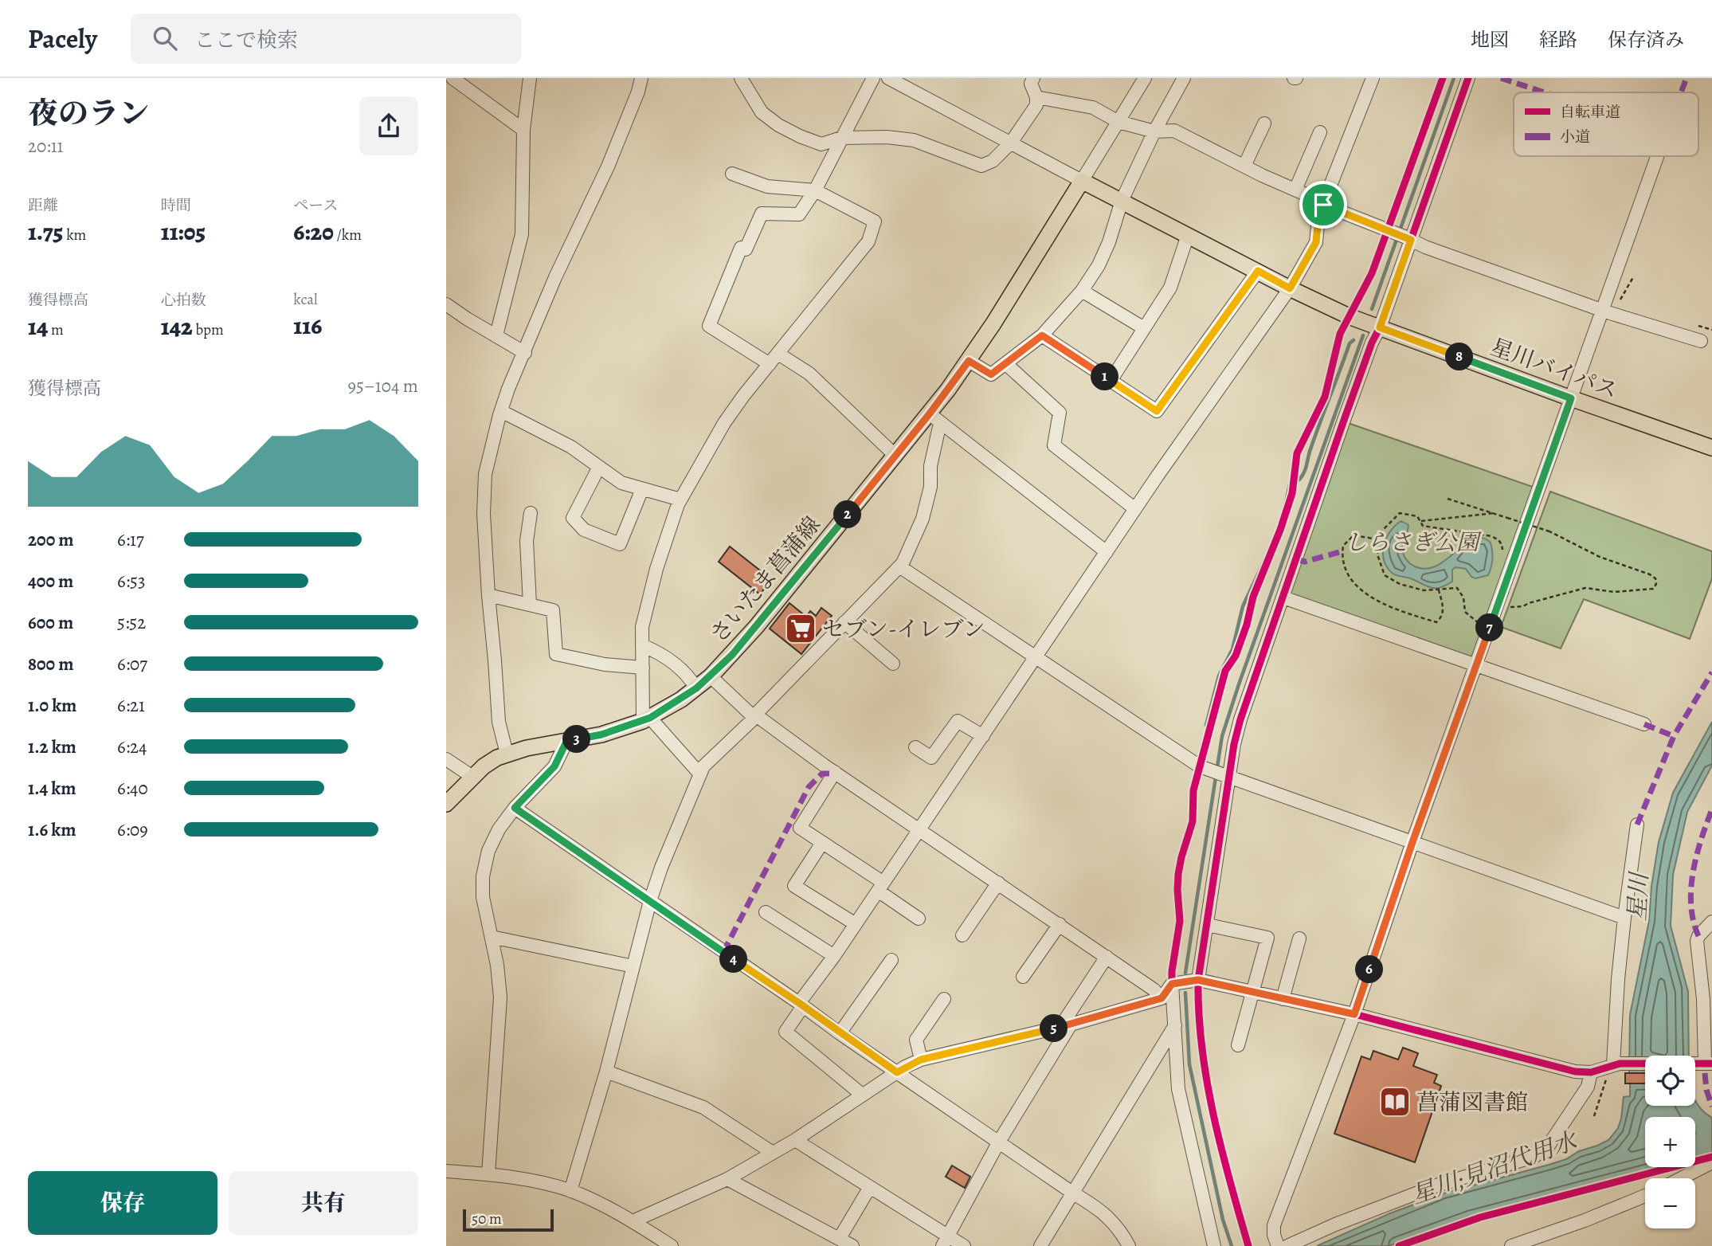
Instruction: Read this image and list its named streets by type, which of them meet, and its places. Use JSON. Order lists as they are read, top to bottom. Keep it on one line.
{"streets":{"main road":["星川バイパス","さいたま菖蒲線"]},"crossings":[["星川バイパス","さいたま菖蒲線"]],"water":["星川","星川;見沼代用水"],"parks":["しらさぎ公園"],"places":{"supermarket":["セブン-イレブン"],"library":["菖蒲図書館"]},"legend":["自転車道","小道"],"scale_bar":"50 m","page":{"header":"Pacely","search":"ここで検索","nav":["地図","経路","保存済み"],"heading":["夜のラン","20:11"],"stats":[["距離","1.75 km"],["時間","11:05"],["ペース","6:20 /km"],["獲得標高","14 m"],["心拍数","142 bpm"],["kcal","116"]],"pins":["8","1","2","7","3","4","6","5"],"chart":["獲得標高","95–104 m"],"list":[{"name":"200 m","note":"6:17"},{"name":"400 m","note":"6:53"},{"name":"600 m","note":"5:52"},{"name":"800 m","note":"6:07"},{"name":"1.0 km","note":"6:21"},{"name":"1.2 km","note":"6:24"},{"name":"1.4 km","note":"6:40"},{"name":"1.6 km","note":"6:09"}],"map_buttons":["+","−"],"buttons":["保存","共有"],"scale":"50 m"}}
